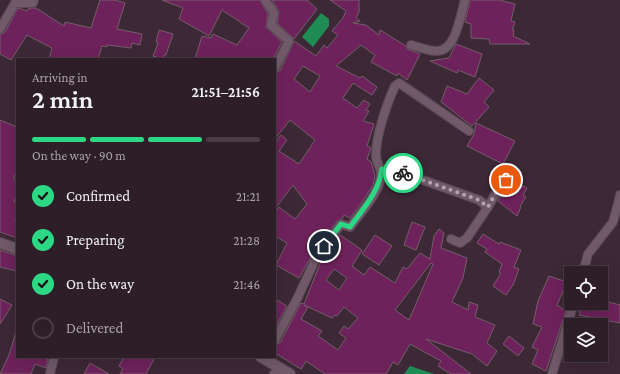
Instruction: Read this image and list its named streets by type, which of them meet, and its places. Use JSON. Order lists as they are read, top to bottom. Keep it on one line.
{"page":{"heading":["2 min","Arriving in","21:51–21:56"],"bar":"On the way · 90 m","list":[["Confirmed","21:21"],["Preparing","21:28"],["On the way","21:46"],"Delivered"]}}
